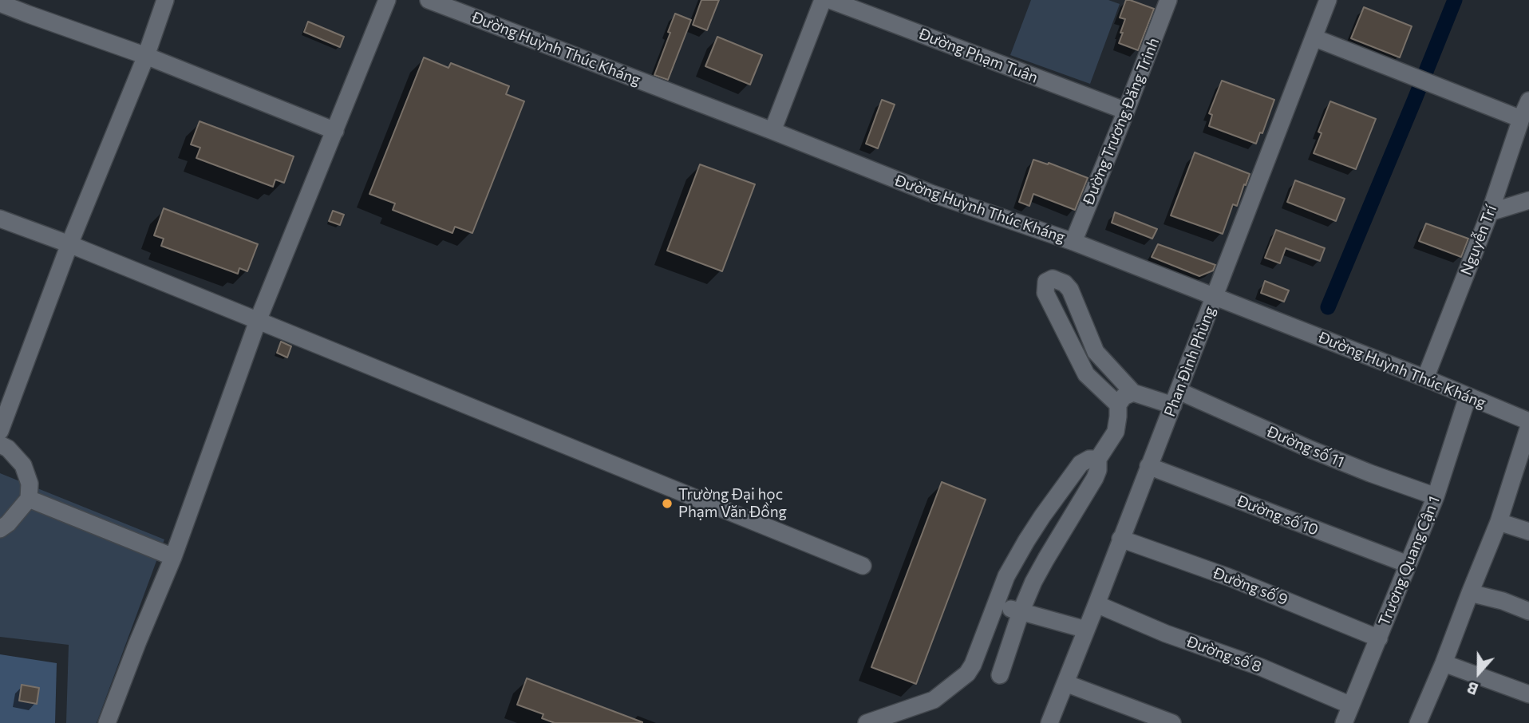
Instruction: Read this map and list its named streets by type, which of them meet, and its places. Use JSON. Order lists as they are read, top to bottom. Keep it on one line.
{"streets":{"street":["Đường Huỳnh Thúc Kháng","Đường Phạm Tuân","Đường Trương Đăng Trinh","Nguyễn Trí","Phan Đình Phùng","Đường số 11","Đường số 10","Trương Quang Cận 1","Đường số 9","Đường số 8"]},"crossings":[["Đường Huỳnh Thúc Kháng","Đường Trương Đăng Trinh"],["Đường Huỳnh Thúc Kháng","Nguyễn Trí"],["Đường Huỳnh Thúc Kháng","Phan Đình Phùng"],["Đường Huỳnh Thúc Kháng","Trương Quang Cận 1"],["Đường Phạm Tuân","Đường Trương Đăng Trinh"],["Phan Đình Phùng","Đường số 11"],["Phan Đình Phùng","Đường số 10"],["Phan Đình Phùng","Đường số 9"],["Phan Đình Phùng","Đường số 8"],["Đường số 11","Trương Quang Cận 1"],["Đường số 10","Trương Quang Cận 1"],["Trương Quang Cận 1","Đường số 9"],["Trương Quang Cận 1","Đường số 8"]],"places":["Trường Đại học Phạm Văn Đồng"],"north":"bottom"}
